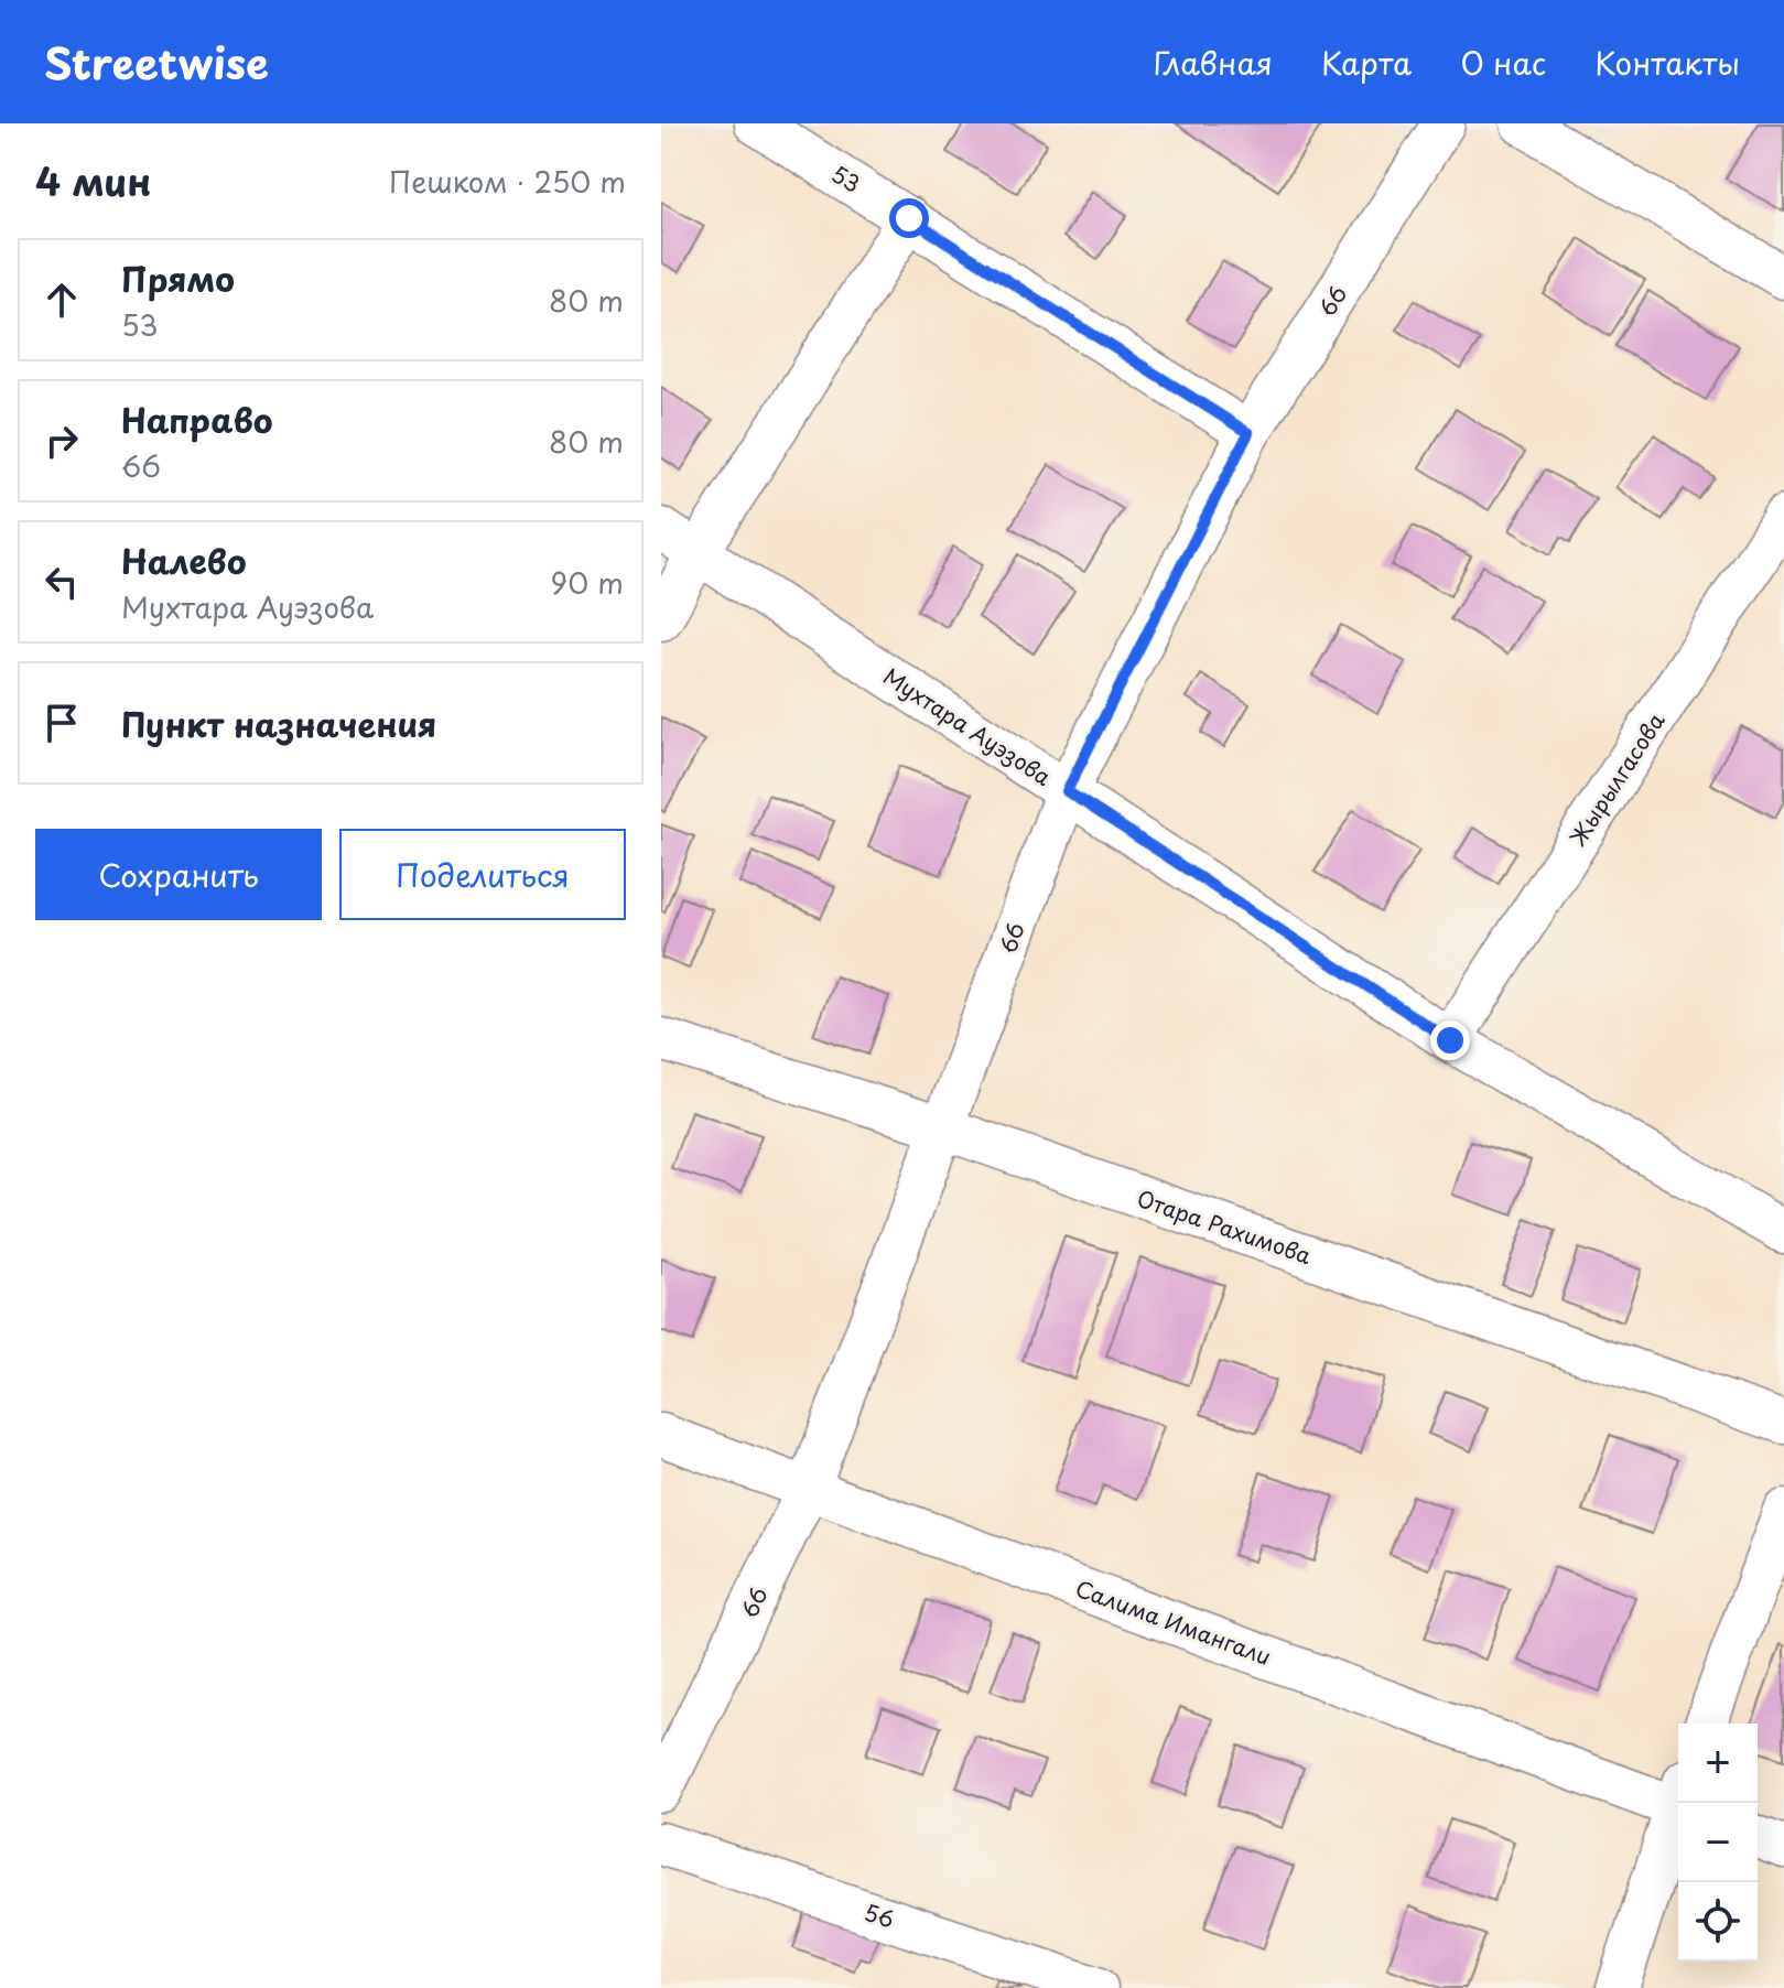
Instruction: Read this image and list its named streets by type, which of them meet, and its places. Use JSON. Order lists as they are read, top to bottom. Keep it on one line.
{"streets":{"street":["53","66","Мухтара Ауэзова","Жырылгасова","Отара Рахимова","Салима Имангали","56"]},"crossings":[["53","66"],["66","Мухтара Ауэзова"],["66","Отара Рахимова"],["66","Салима Имангали"],["Мухтара Ауэзова","Жырылгасова"]],"page":{"header":"Streetwise","nav":["Главная","Карта","О нас","Контакты"],"heading":["4 мин","Пешком · 250 m"],"list":[["Прямо","53","80 m"],["Направо","66","80 m"],["Налево","Мухтара Ауэзова","90 m"],"Пункт назначения"],"buttons":["Сохранить","Поделиться"],"map_buttons":["+","−"]}}
